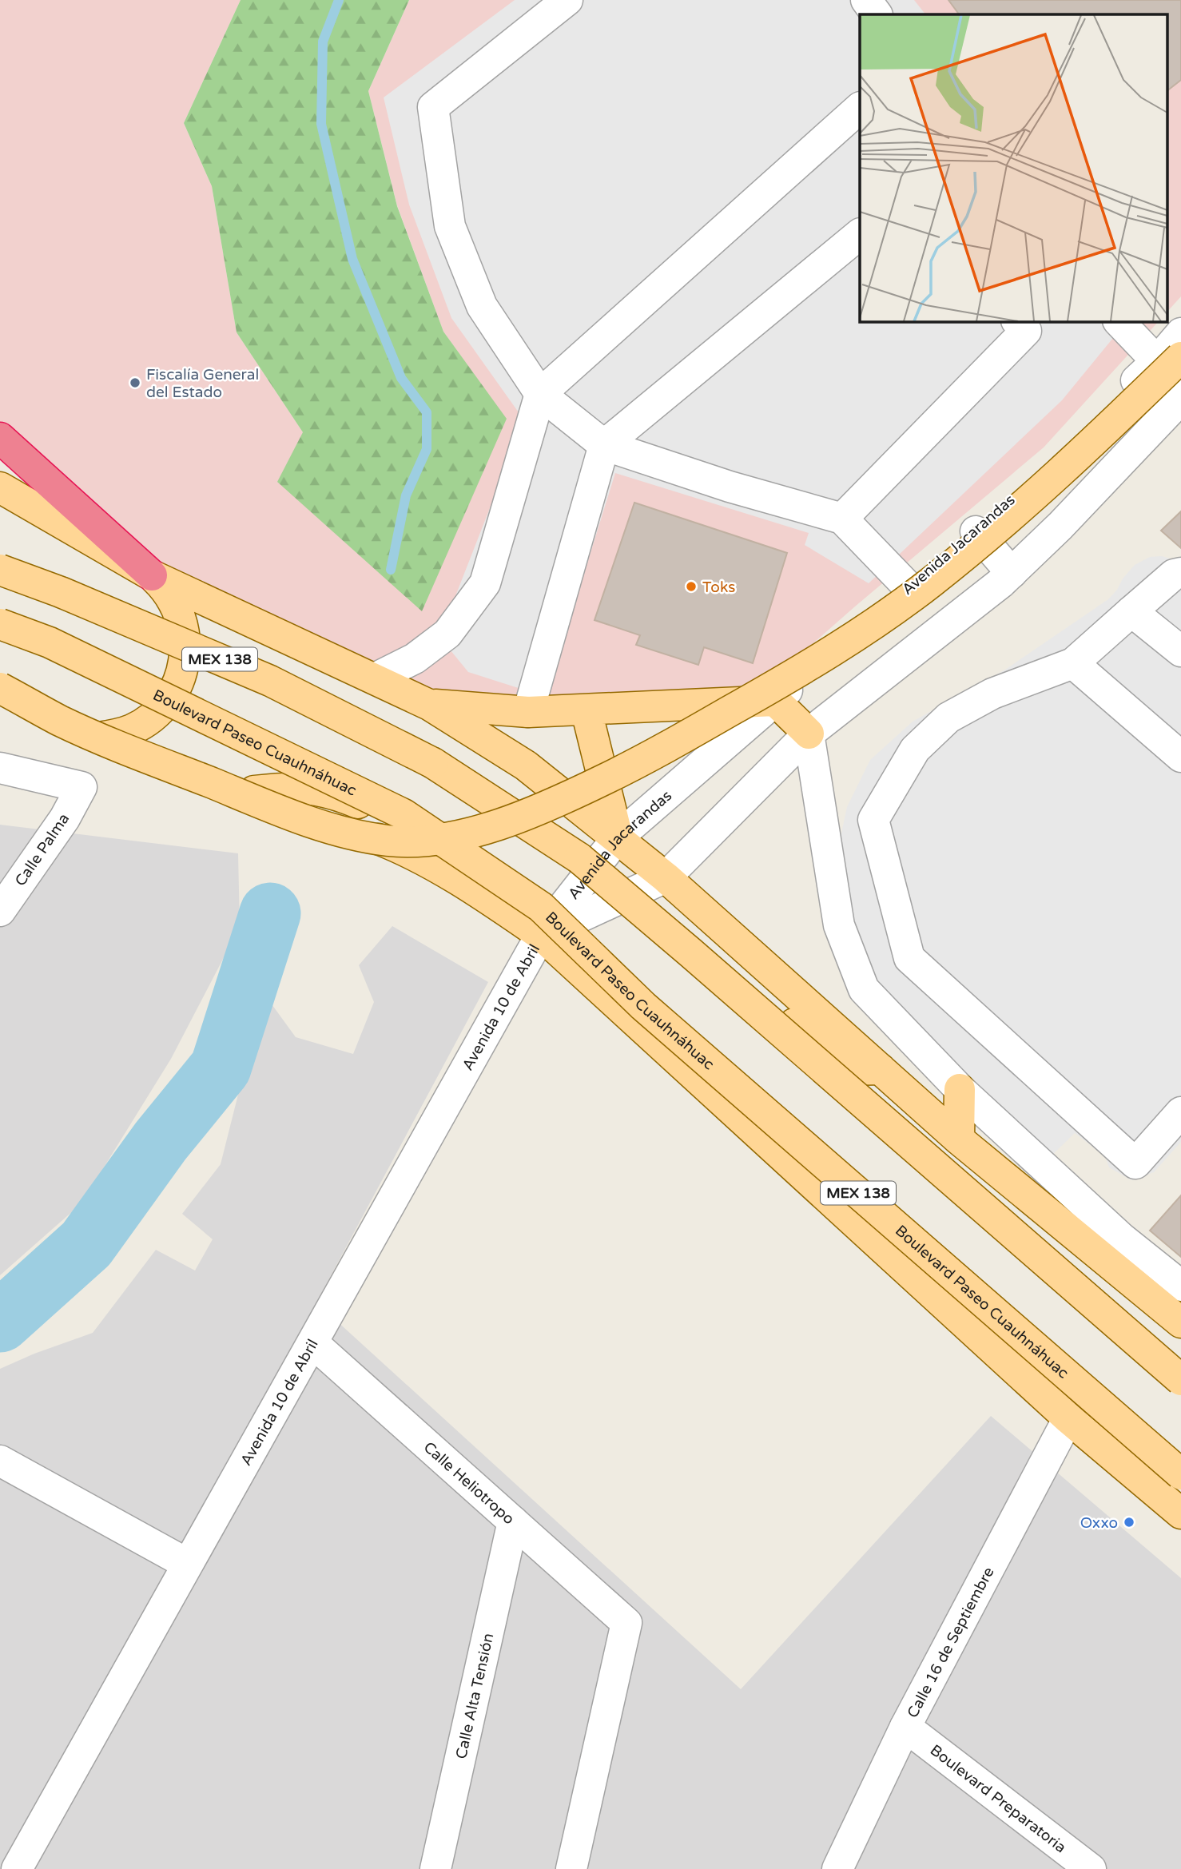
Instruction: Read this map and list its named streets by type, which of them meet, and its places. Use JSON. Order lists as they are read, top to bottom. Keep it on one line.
{"streets":{"main road":["MEX 138","Boulevard Paseo Cuauhnáhuac"],"street":["Avenida Jacarandas","Calle Palma","Avenida 10 de Abril","Calle Heliotropo","Calle 16 de Septiembre","Calle Alta Tensión","Boulevard Preparatoria"]},"crossings":[["Avenida Jacarandas","MEX 138"],["Avenida Jacarandas","Boulevard Paseo Cuauhnáhuac"],["Avenida Jacarandas","Avenida 10 de Abril"],["Boulevard Paseo Cuauhnáhuac","Avenida 10 de Abril"],["Boulevard Paseo Cuauhnáhuac","Calle 16 de Septiembre"],["Avenida 10 de Abril","Calle Heliotropo"],["Calle Heliotropo","Calle Alta Tensión"],["Calle 16 de Septiembre","Boulevard Preparatoria"]],"places":["Fiscalía General del Estado","Toks","Oxxo"]}
